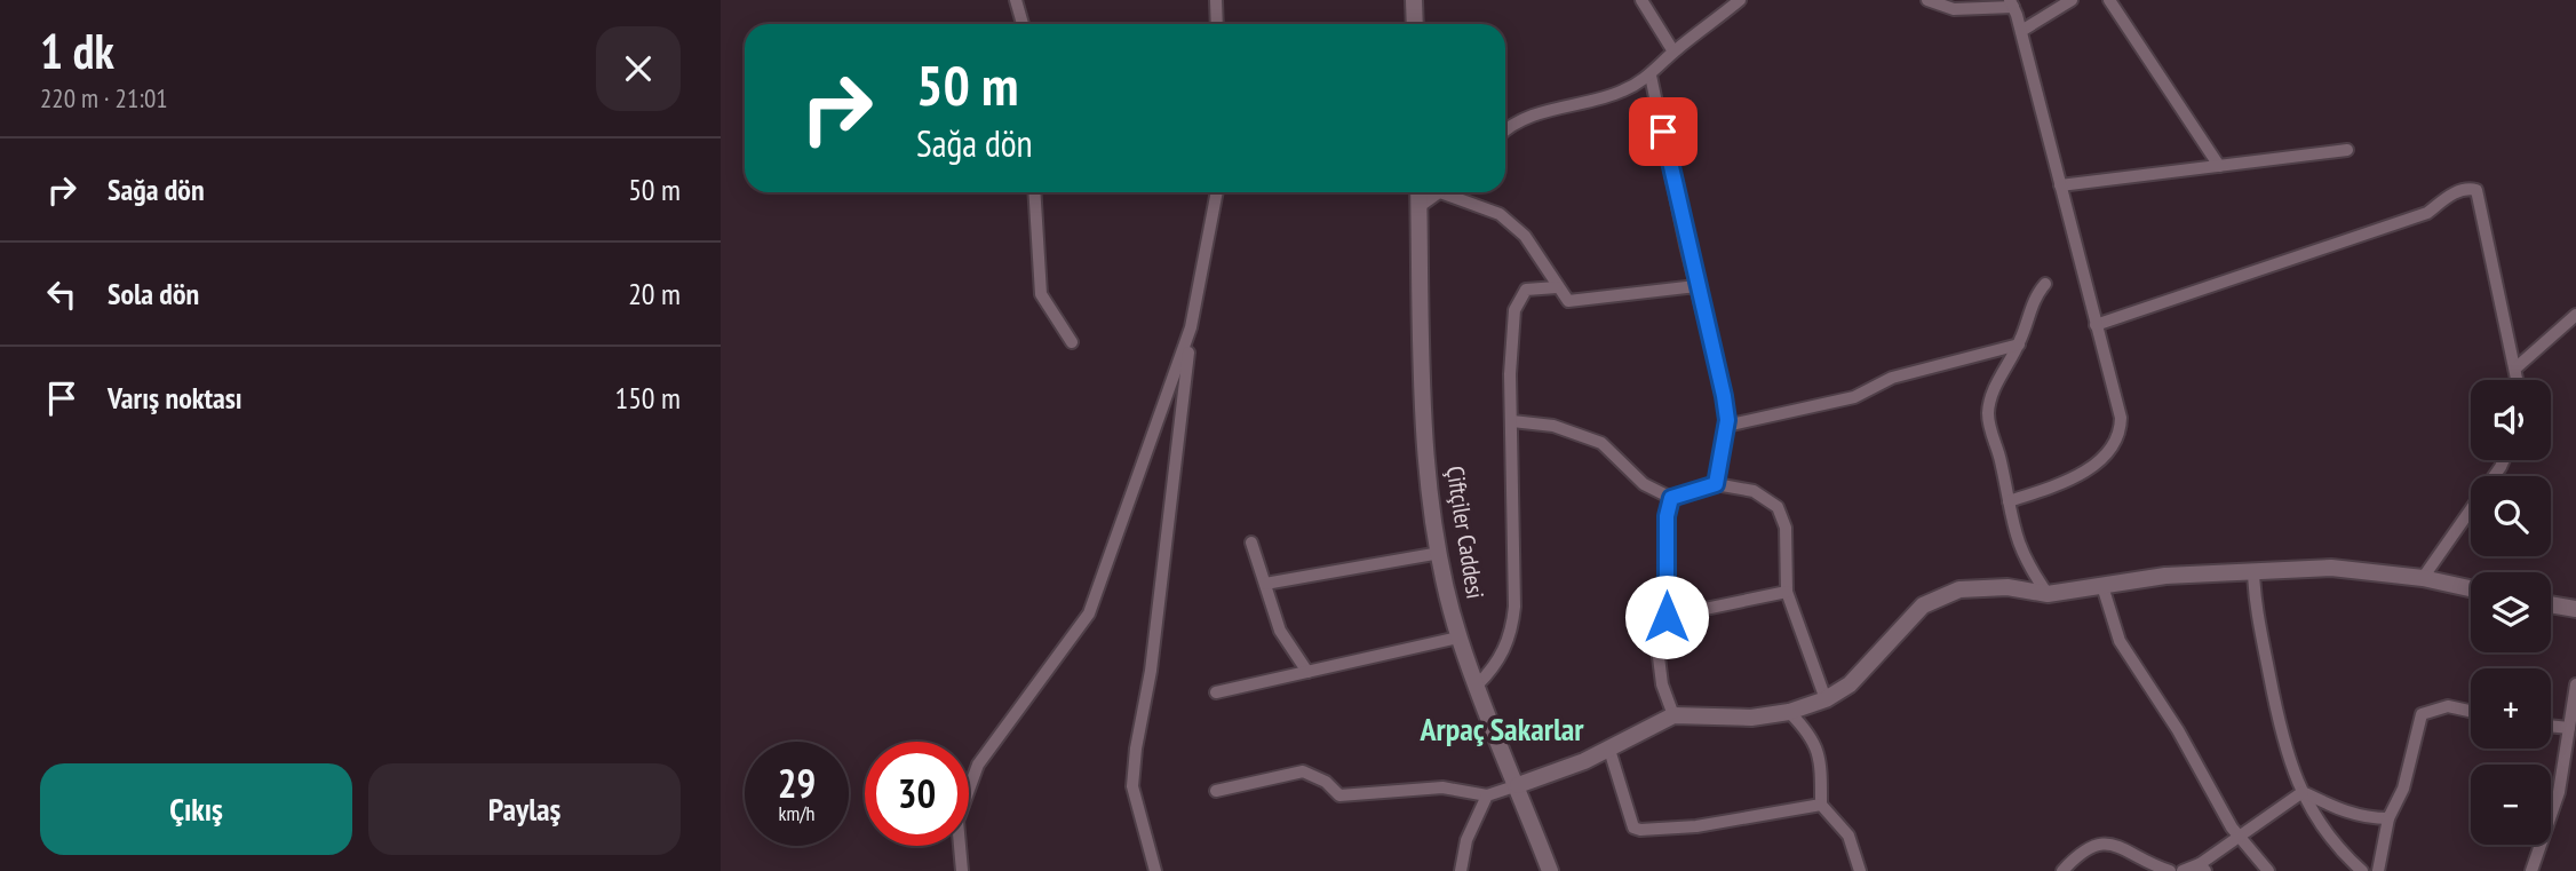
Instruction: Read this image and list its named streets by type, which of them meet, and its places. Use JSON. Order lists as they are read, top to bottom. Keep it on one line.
{"streets":{"street":["Çiftçiler Caddesi"]},"districts":["Arpaç Sakarlar"],"page":{"heading":["1 dk","220 m · 21:01"],"turn":["50 m","Sağa dön"],"list":[{"name":"Sağa dön","value":"50 m"},{"name":"Sola dön","value":"20 m"},{"name":"Varış noktası","value":"150 m"}],"map_buttons":["+","−"],"speed":"29 km/h","limit":"30","buttons":["Çıkış","Paylaş"]}}
